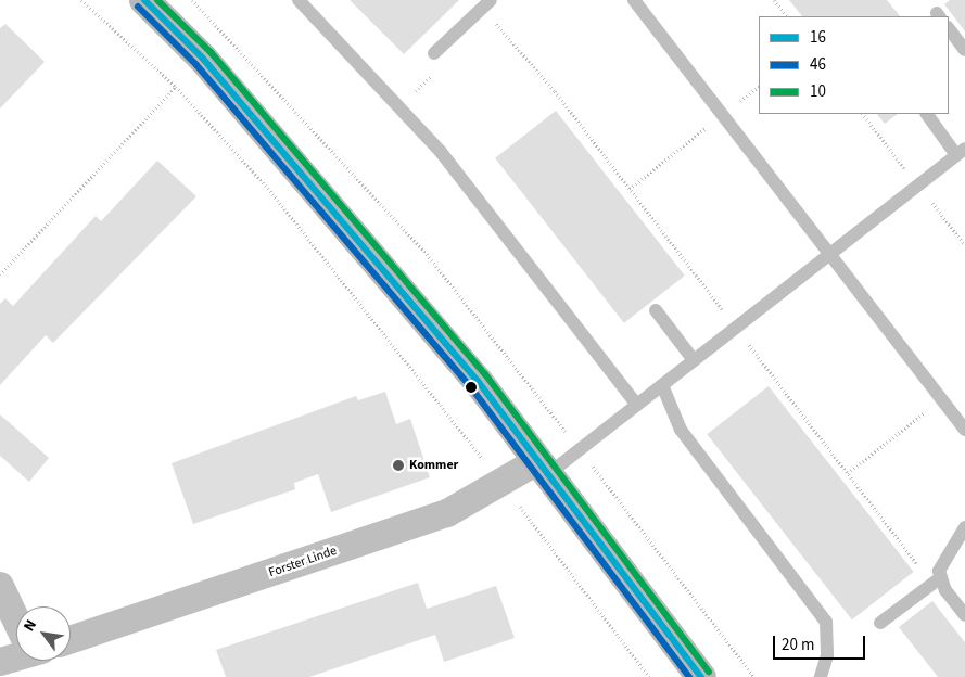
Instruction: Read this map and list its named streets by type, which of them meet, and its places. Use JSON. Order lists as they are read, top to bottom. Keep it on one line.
{"streets":{"street":["Forster Linde"]},"places":["Kommer"],"lines":["transit line 16","transit line 10","transit line 46"],"legend":["16","46","10"],"scale_bar":"20 m","north":"top left"}
